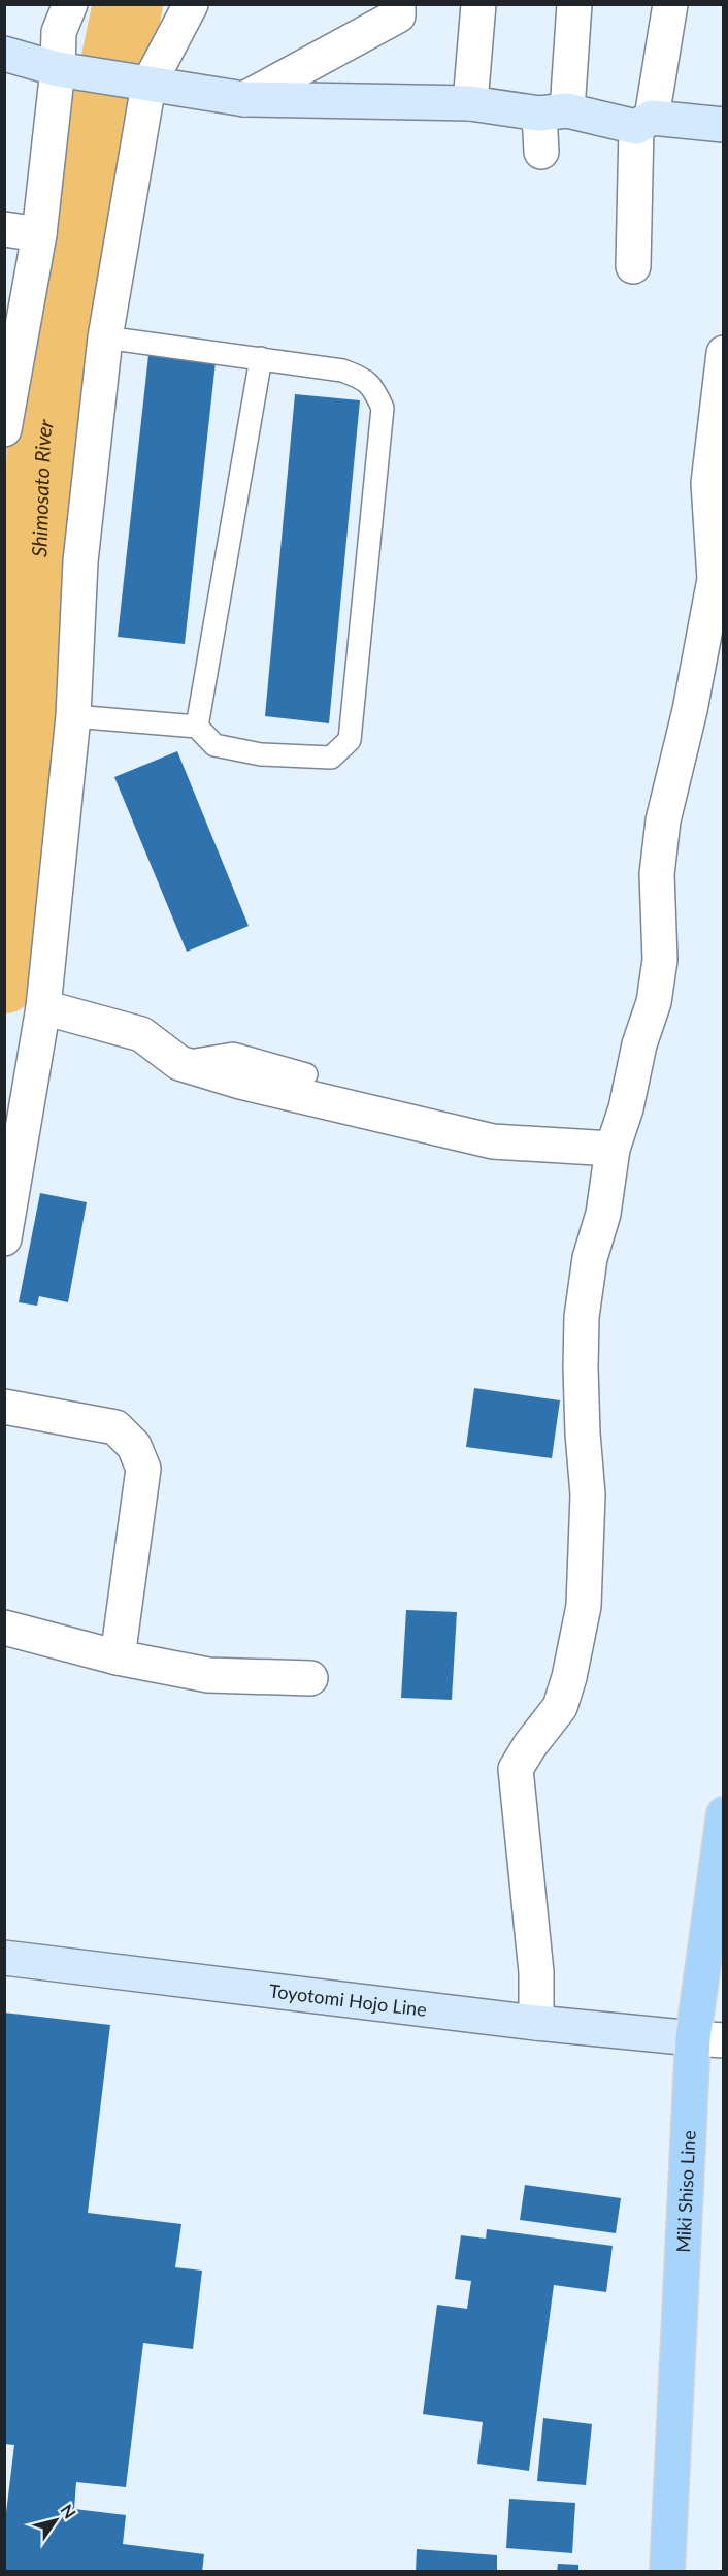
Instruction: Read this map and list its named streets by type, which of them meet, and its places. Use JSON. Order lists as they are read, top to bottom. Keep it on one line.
{"streets":{"main road":["Miki Shiso Line"],"street":["Toyotomi Hojo Line"]},"crossings":[["Toyotomi Hojo Line","Miki Shiso Line"]],"water":["Shimosato River"],"north":"top right"}
